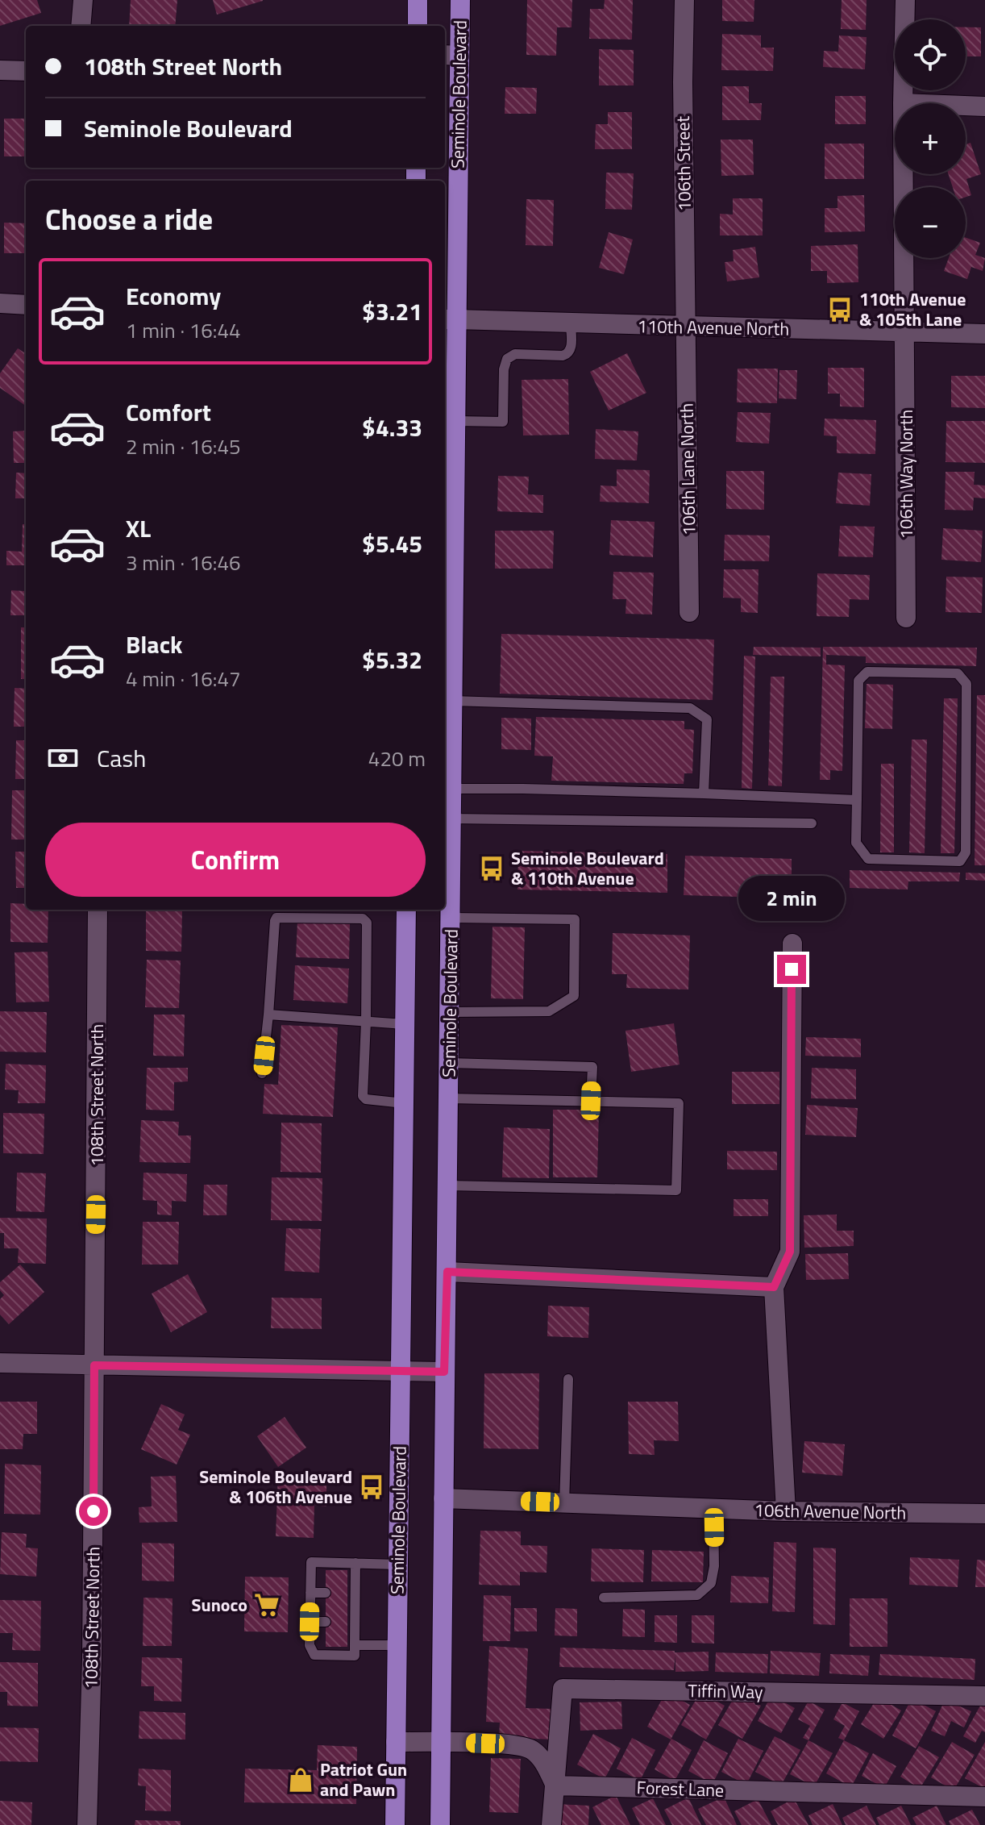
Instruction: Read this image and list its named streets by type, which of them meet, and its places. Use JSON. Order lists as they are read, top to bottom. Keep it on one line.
{"streets":{"main road":["Seminole Boulevard"],"street":["106th Street","110th Avenue North","106th Lane North","106th Way North","108th Street North","106th Avenue North","Tiffin Way","Forest Lane"]},"crossings":[["Seminole Boulevard","110th Avenue North"],["Seminole Boulevard","106th Avenue North"],["106th Street","110th Avenue North"],["106th Street","106th Lane North"],["110th Avenue North","106th Lane North"],["110th Avenue North","106th Way North"],["Tiffin Way","Forest Lane"]],"places":{"bus stop":["110th Avenue & 105th Lane","Seminole Boulevard & 110th Avenue","Seminole Boulevard & 106th Avenue"],"supermarket":["Sunoco"],"shop":["Patriot Gun and Pawn"]},"page":{"map_buttons":["+","−"],"banner":["108th Street North","Seminole Boulevard"],"heading":"Choose a ride","list":[{"name":"Economy","note":"1 min · 16:44","value":"$3.21"},{"name":"Comfort","note":"2 min · 16:45","value":"$4.33"},{"name":"XL","note":"3 min · 16:46","value":"$5.45"},{"name":"Black","note":"4 min · 16:47","value":"$5.32"}],"pay":["Cash","420 m"],"buttons":"Confirm","bubble":"2 min"}}
